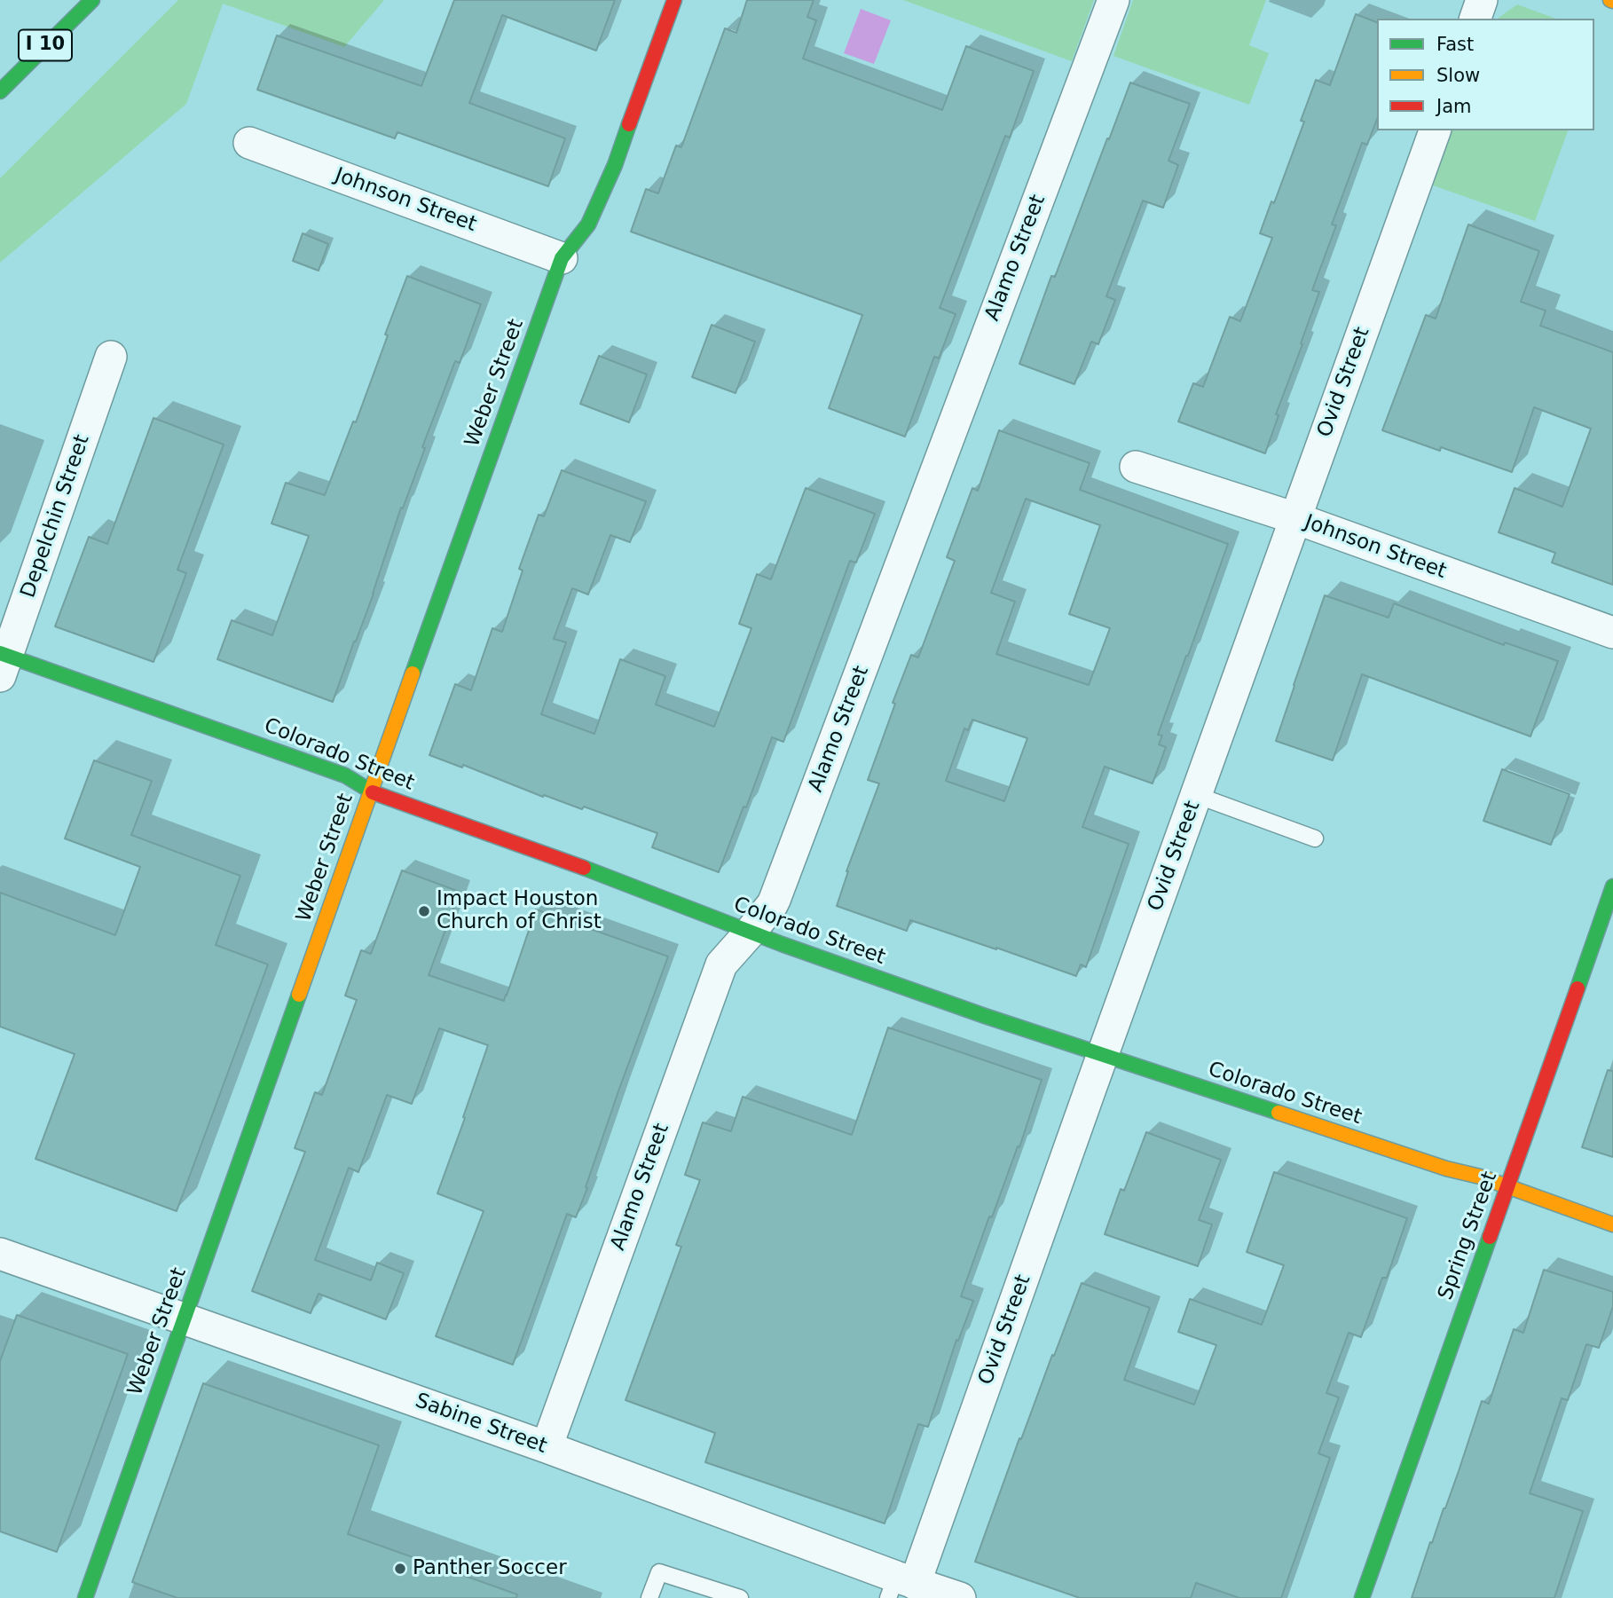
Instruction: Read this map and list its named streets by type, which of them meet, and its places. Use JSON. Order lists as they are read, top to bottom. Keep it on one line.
{"streets":{"main road":["I 10","Weber Street","Colorado Street","Spring Street"],"street":["Johnson Street","Alamo Street","Ovid Street","Depelchin Street","Sabine Street"]},"crossings":[["Johnson Street","Ovid Street"],["Johnson Street","Weber Street"],["Alamo Street","Colorado Street"],["Alamo Street","Sabine Street"],["Ovid Street","Colorado Street"],["Ovid Street","Sabine Street"],["Weber Street","Colorado Street"],["Weber Street","Sabine Street"],["Depelchin Street","Colorado Street"],["Colorado Street","Spring Street"]],"places":["Impact Houston Church of Christ","Panther Soccer"],"legend":["Fast","Slow","Jam"]}
